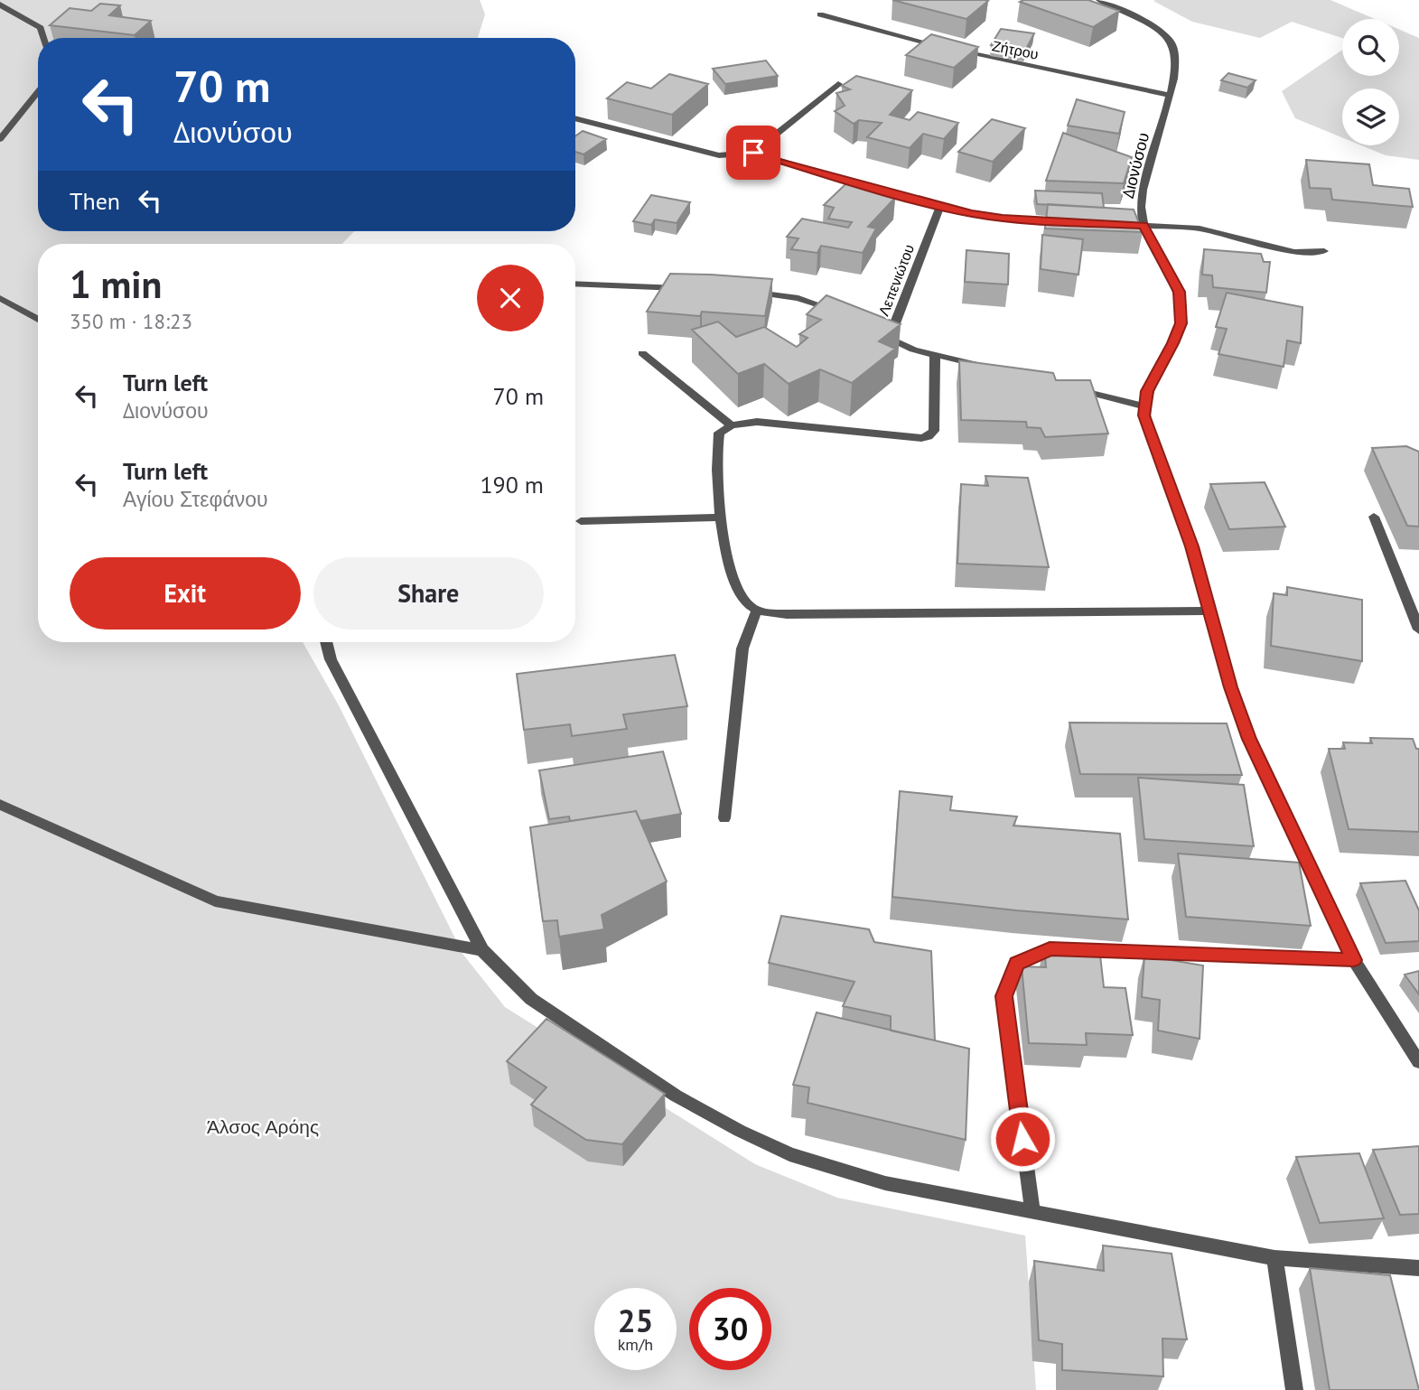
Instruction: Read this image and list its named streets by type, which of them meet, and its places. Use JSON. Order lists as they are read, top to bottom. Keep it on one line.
{"streets":{"street":["Ζήτρου","Διονύσου","Λεπενιώτου"]},"crossings":[["Ζήτρου","Διονύσου"]],"parks":["Άλσος Αρόης"],"page":{"turn":["70 m","Διονύσου"],"then":"Then","heading":["1 min","350 m · 18:23"],"list":[{"name":"Turn left","note":"Διονύσου","value":"70 m"},{"name":"Turn left","note":"Αγίου Στεφάνου","value":"190 m"}],"buttons":["Exit","Share"],"speed":"25 km/h","limit":"30"}}
